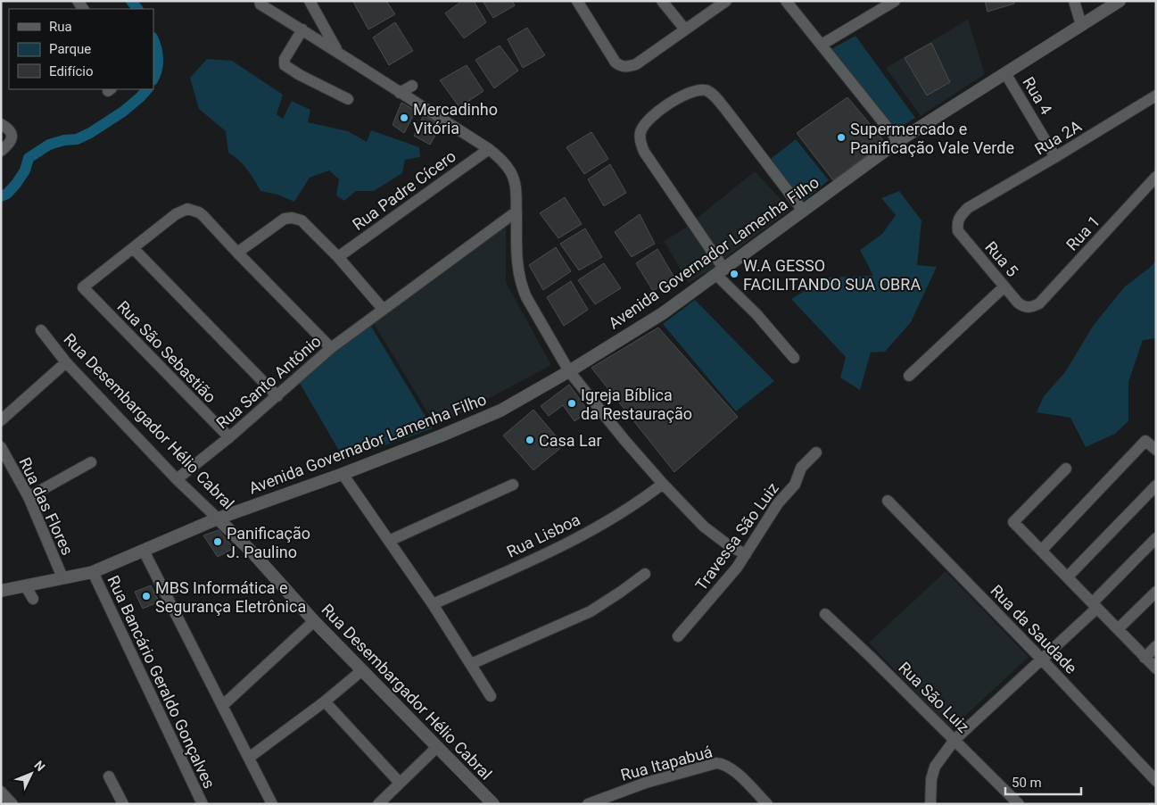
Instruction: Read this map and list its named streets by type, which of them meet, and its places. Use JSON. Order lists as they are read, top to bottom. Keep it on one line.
{"streets":{"street":["Rua 4","Rua 2A","Rua Padre Cícero","Rua 1","Avenida Governador Lamenha Filho","Rua 5","Rua São Sebastião","Rua Santo Antônio","Rua Desembargador Hélio Cabral","Rua das Flores","Rua Lisboa","Travessa São Luiz","Rua da Saudade","Rua Bancário Geraldo Gonçalves","Rua São Luiz","Rua Itapabuá"]},"crossings":[["Rua 4","Rua 2A"],["Rua 4","Avenida Governador Lamenha Filho"],["Rua 2A","Rua 5"],["Rua 1","Rua 5"],["Avenida Governador Lamenha Filho","Rua Desembargador Hélio Cabral"],["Avenida Governador Lamenha Filho","Rua das Flores"],["Avenida Governador Lamenha Filho","Rua Bancário Geraldo Gonçalves"],["Rua São Sebastião","Rua Santo Antônio"],["Rua Santo Antônio","Rua Desembargador Hélio Cabral"]],"places":["Mercadinho Vitória","Supermercado e Panificação Vale Verde","W.A GESSO FACILITANDO SUA OBRA","Igreja Bíblica da Restauração","Casa Lar","Panificação J. Paulino","MBS Informática e Segurança Eletrônica"],"legend":["Rua","Parque","Edifício"],"scale_bar":"50 m","north":"top right"}
